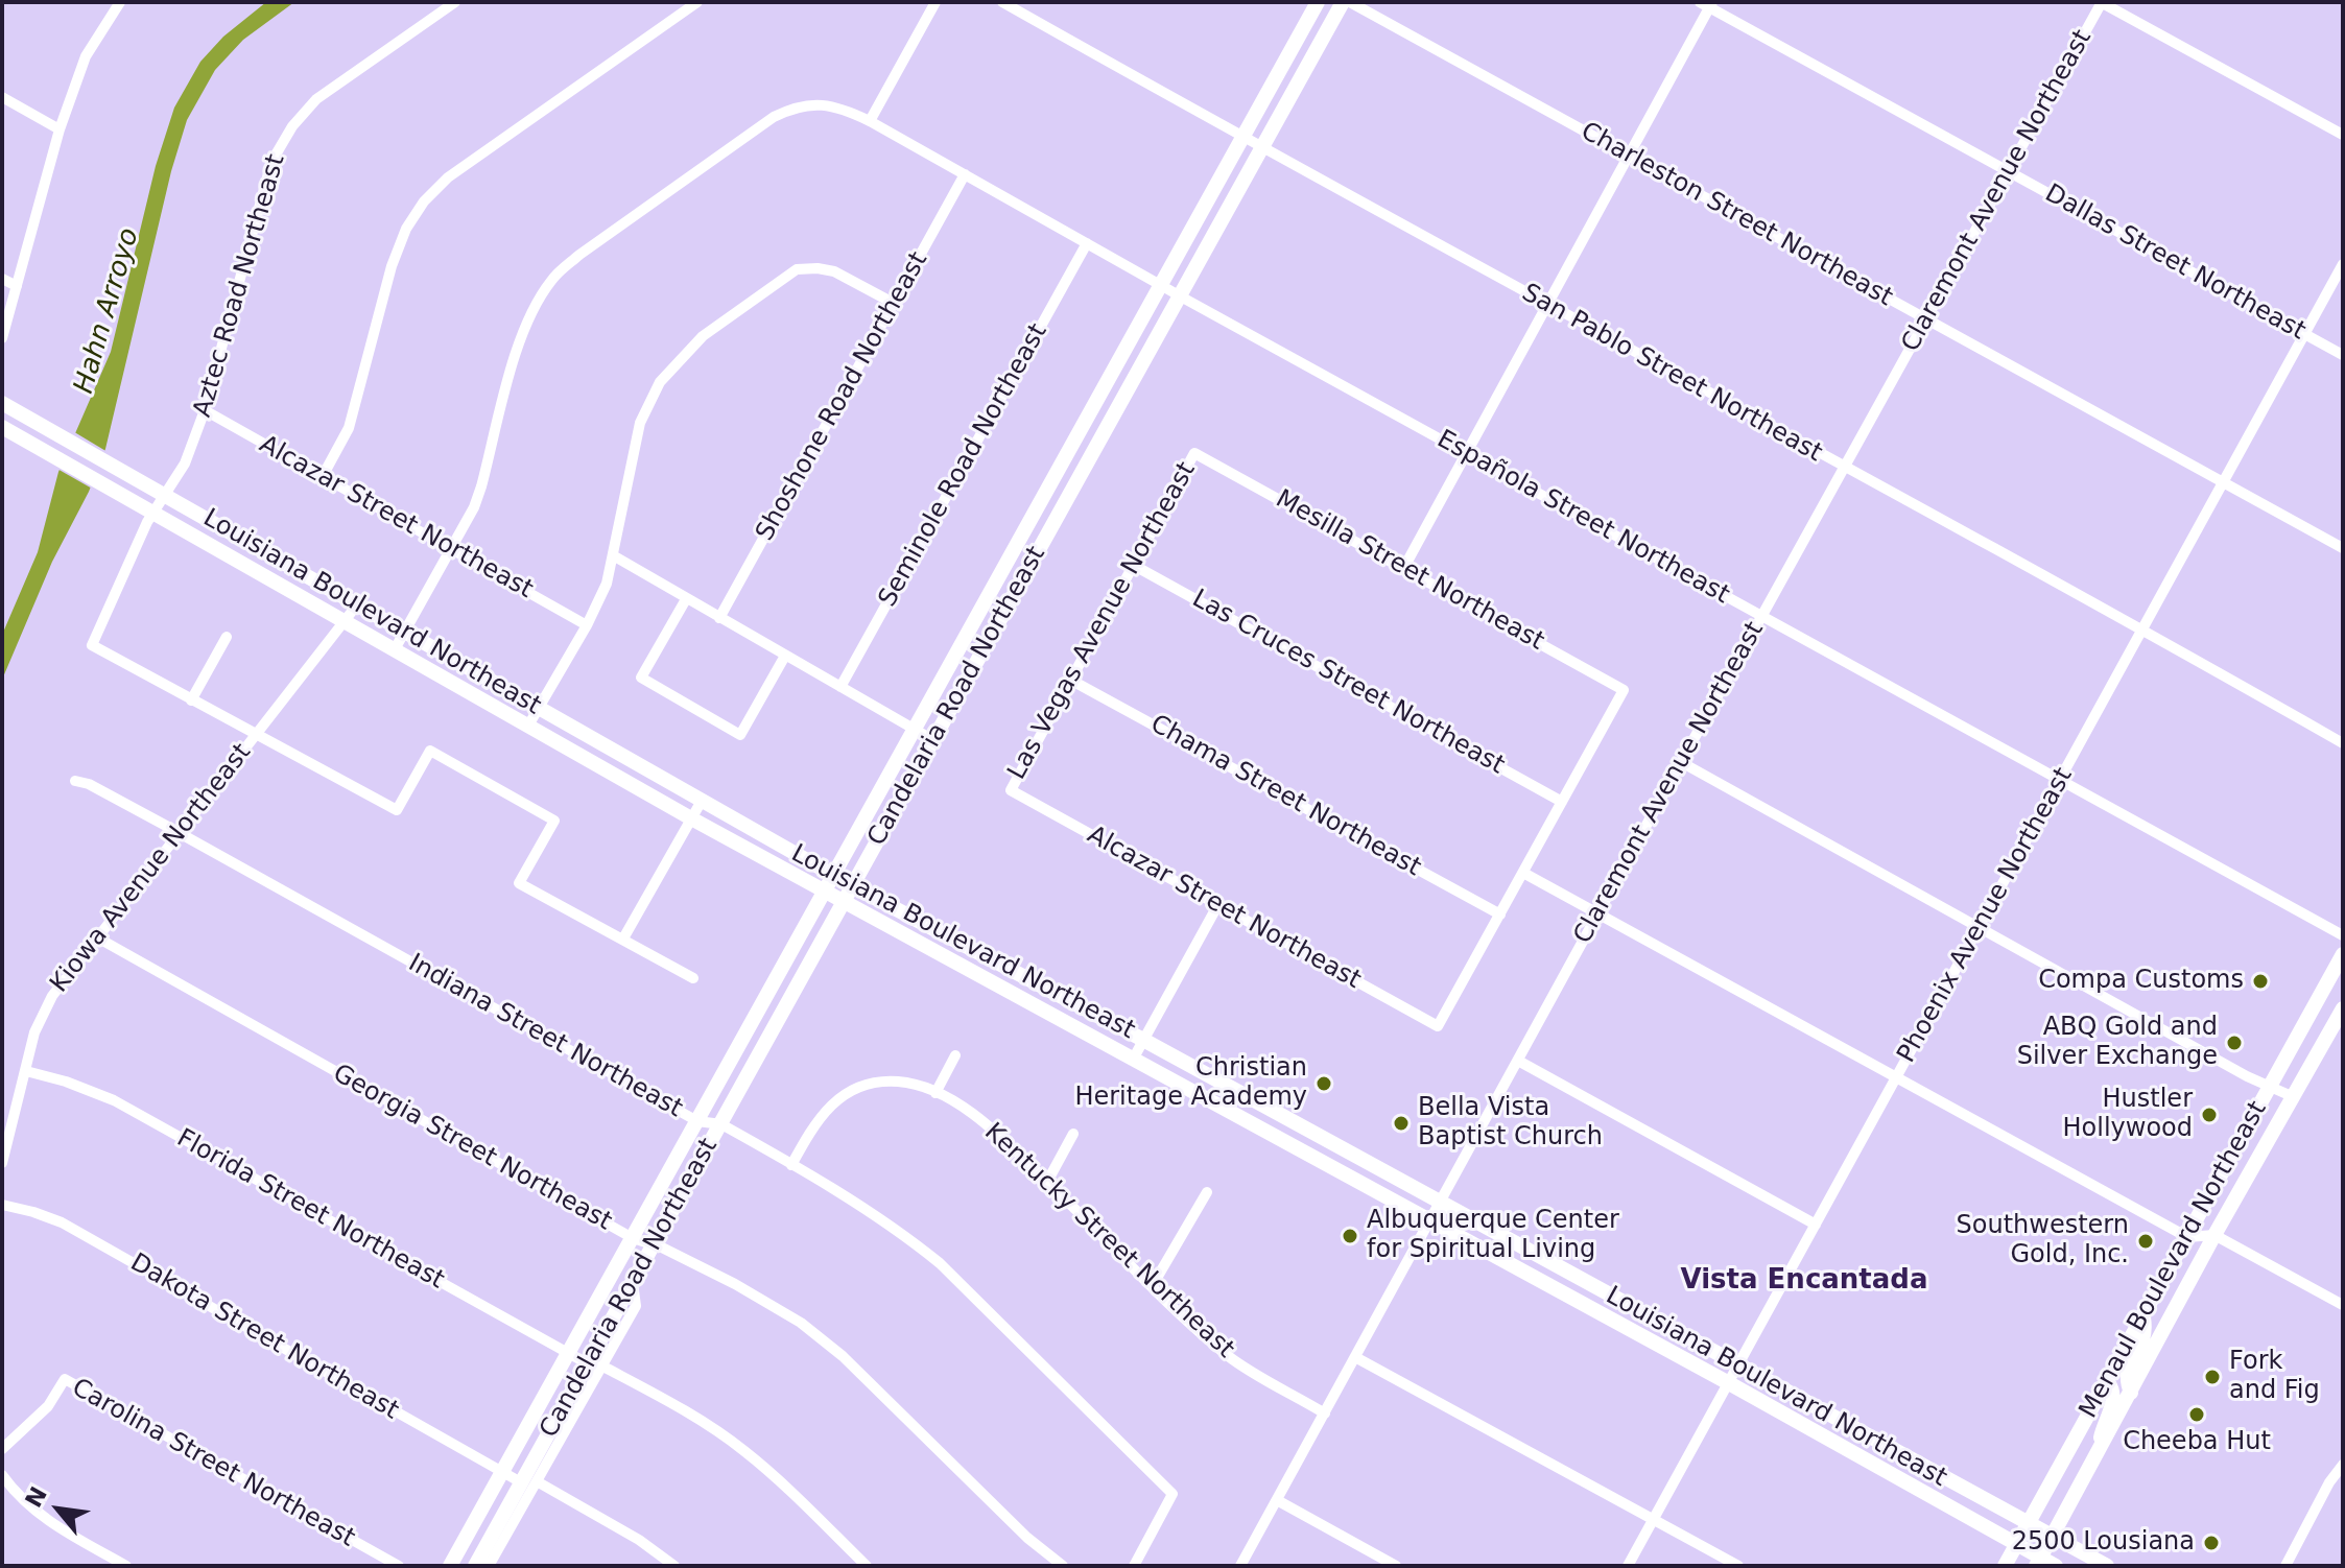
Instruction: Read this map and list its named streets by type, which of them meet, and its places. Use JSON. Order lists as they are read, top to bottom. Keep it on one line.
{"streets":{"main road":["Louisiana Boulevard Northeast","Candelaria Road Northeast","Menaul Boulevard Northeast"],"street":["Claremont Avenue Northeast","Charleston Street Northeast","Dallas Street Northeast","Aztec Road Northeast","San Pablo Street Northeast","Shoshone Road Northeast","Seminole Road Northeast","Alcazar Street Northeast","Española Street Northeast","Mesilla Street Northeast","Las Vegas Avenue Northeast","Las Cruces Street Northeast","Chama Street Northeast","Kiowa Avenue Northeast","Phoenix Avenue Northeast","Indiana Street Northeast","Georgia Street Northeast","Florida Street Northeast","Kentucky Street Northeast","Dakota Street Northeast","Carolina Street Northeast"]},"crossings":[["Claremont Avenue Northeast","Charleston Street Northeast"],["Claremont Avenue Northeast","Dallas Street Northeast"],["Claremont Avenue Northeast","San Pablo Street Northeast"],["Claremont Avenue Northeast","Española Street Northeast"],["Claremont Avenue Northeast","Louisiana Boulevard Northeast"],["Claremont Avenue Northeast","Kentucky Street Northeast"],["Charleston Street Northeast","Phoenix Avenue Northeast"],["Dallas Street Northeast","Phoenix Avenue Northeast"],["Aztec Road Northeast","Alcazar Street Northeast"],["Aztec Road Northeast","Louisiana Boulevard Northeast"],["San Pablo Street Northeast","Candelaria Road Northeast"],["San Pablo Street Northeast","Phoenix Avenue Northeast"],["Shoshone Road Northeast","Española Street Northeast"],["Seminole Road Northeast","Española Street Northeast"],["Alcazar Street Northeast","Las Vegas Avenue Northeast"],["Alcazar Street Northeast","Chama Street Northeast"],["Española Street Northeast","Candelaria Road Northeast"],["Española Street Northeast","Phoenix Avenue Northeast"],["Mesilla Street Northeast","Las Vegas Avenue Northeast"],["Mesilla Street Northeast","Las Cruces Street Northeast"],["Louisiana Boulevard Northeast","Candelaria Road Northeast"],["Louisiana Boulevard Northeast","Kiowa Avenue Northeast"],["Louisiana Boulevard Northeast","Phoenix Avenue Northeast"],["Louisiana Boulevard Northeast","Menaul Boulevard Northeast"],["Las Vegas Avenue Northeast","Las Cruces Street Northeast"],["Las Vegas Avenue Northeast","Chama Street Northeast"],["Candelaria Road Northeast","Indiana Street Northeast"],["Candelaria Road Northeast","Georgia Street Northeast"],["Candelaria Road Northeast","Florida Street Northeast"],["Candelaria Road Northeast","Dakota Street Northeast"],["Kiowa Avenue Northeast","Indiana Street Northeast"],["Kiowa Avenue Northeast","Georgia Street Northeast"],["Kiowa Avenue Northeast","Florida Street Northeast"],["Indiana Street Northeast","Kentucky Street Northeast"]],"districts":["Vista Encantada"],"water":["Hahn Arroyo"],"places":["Compa Customs","ABQ Gold and Silver Exchange","Christian Heritage Academy","Hustler Hollywood","Bella Vista Baptist Church","Albuquerque Center for Spiritual Living","Southwestern Gold, Inc.","Fork and Fig","Cheeba Hut","2500 Lousiana"],"north":"top left"}
